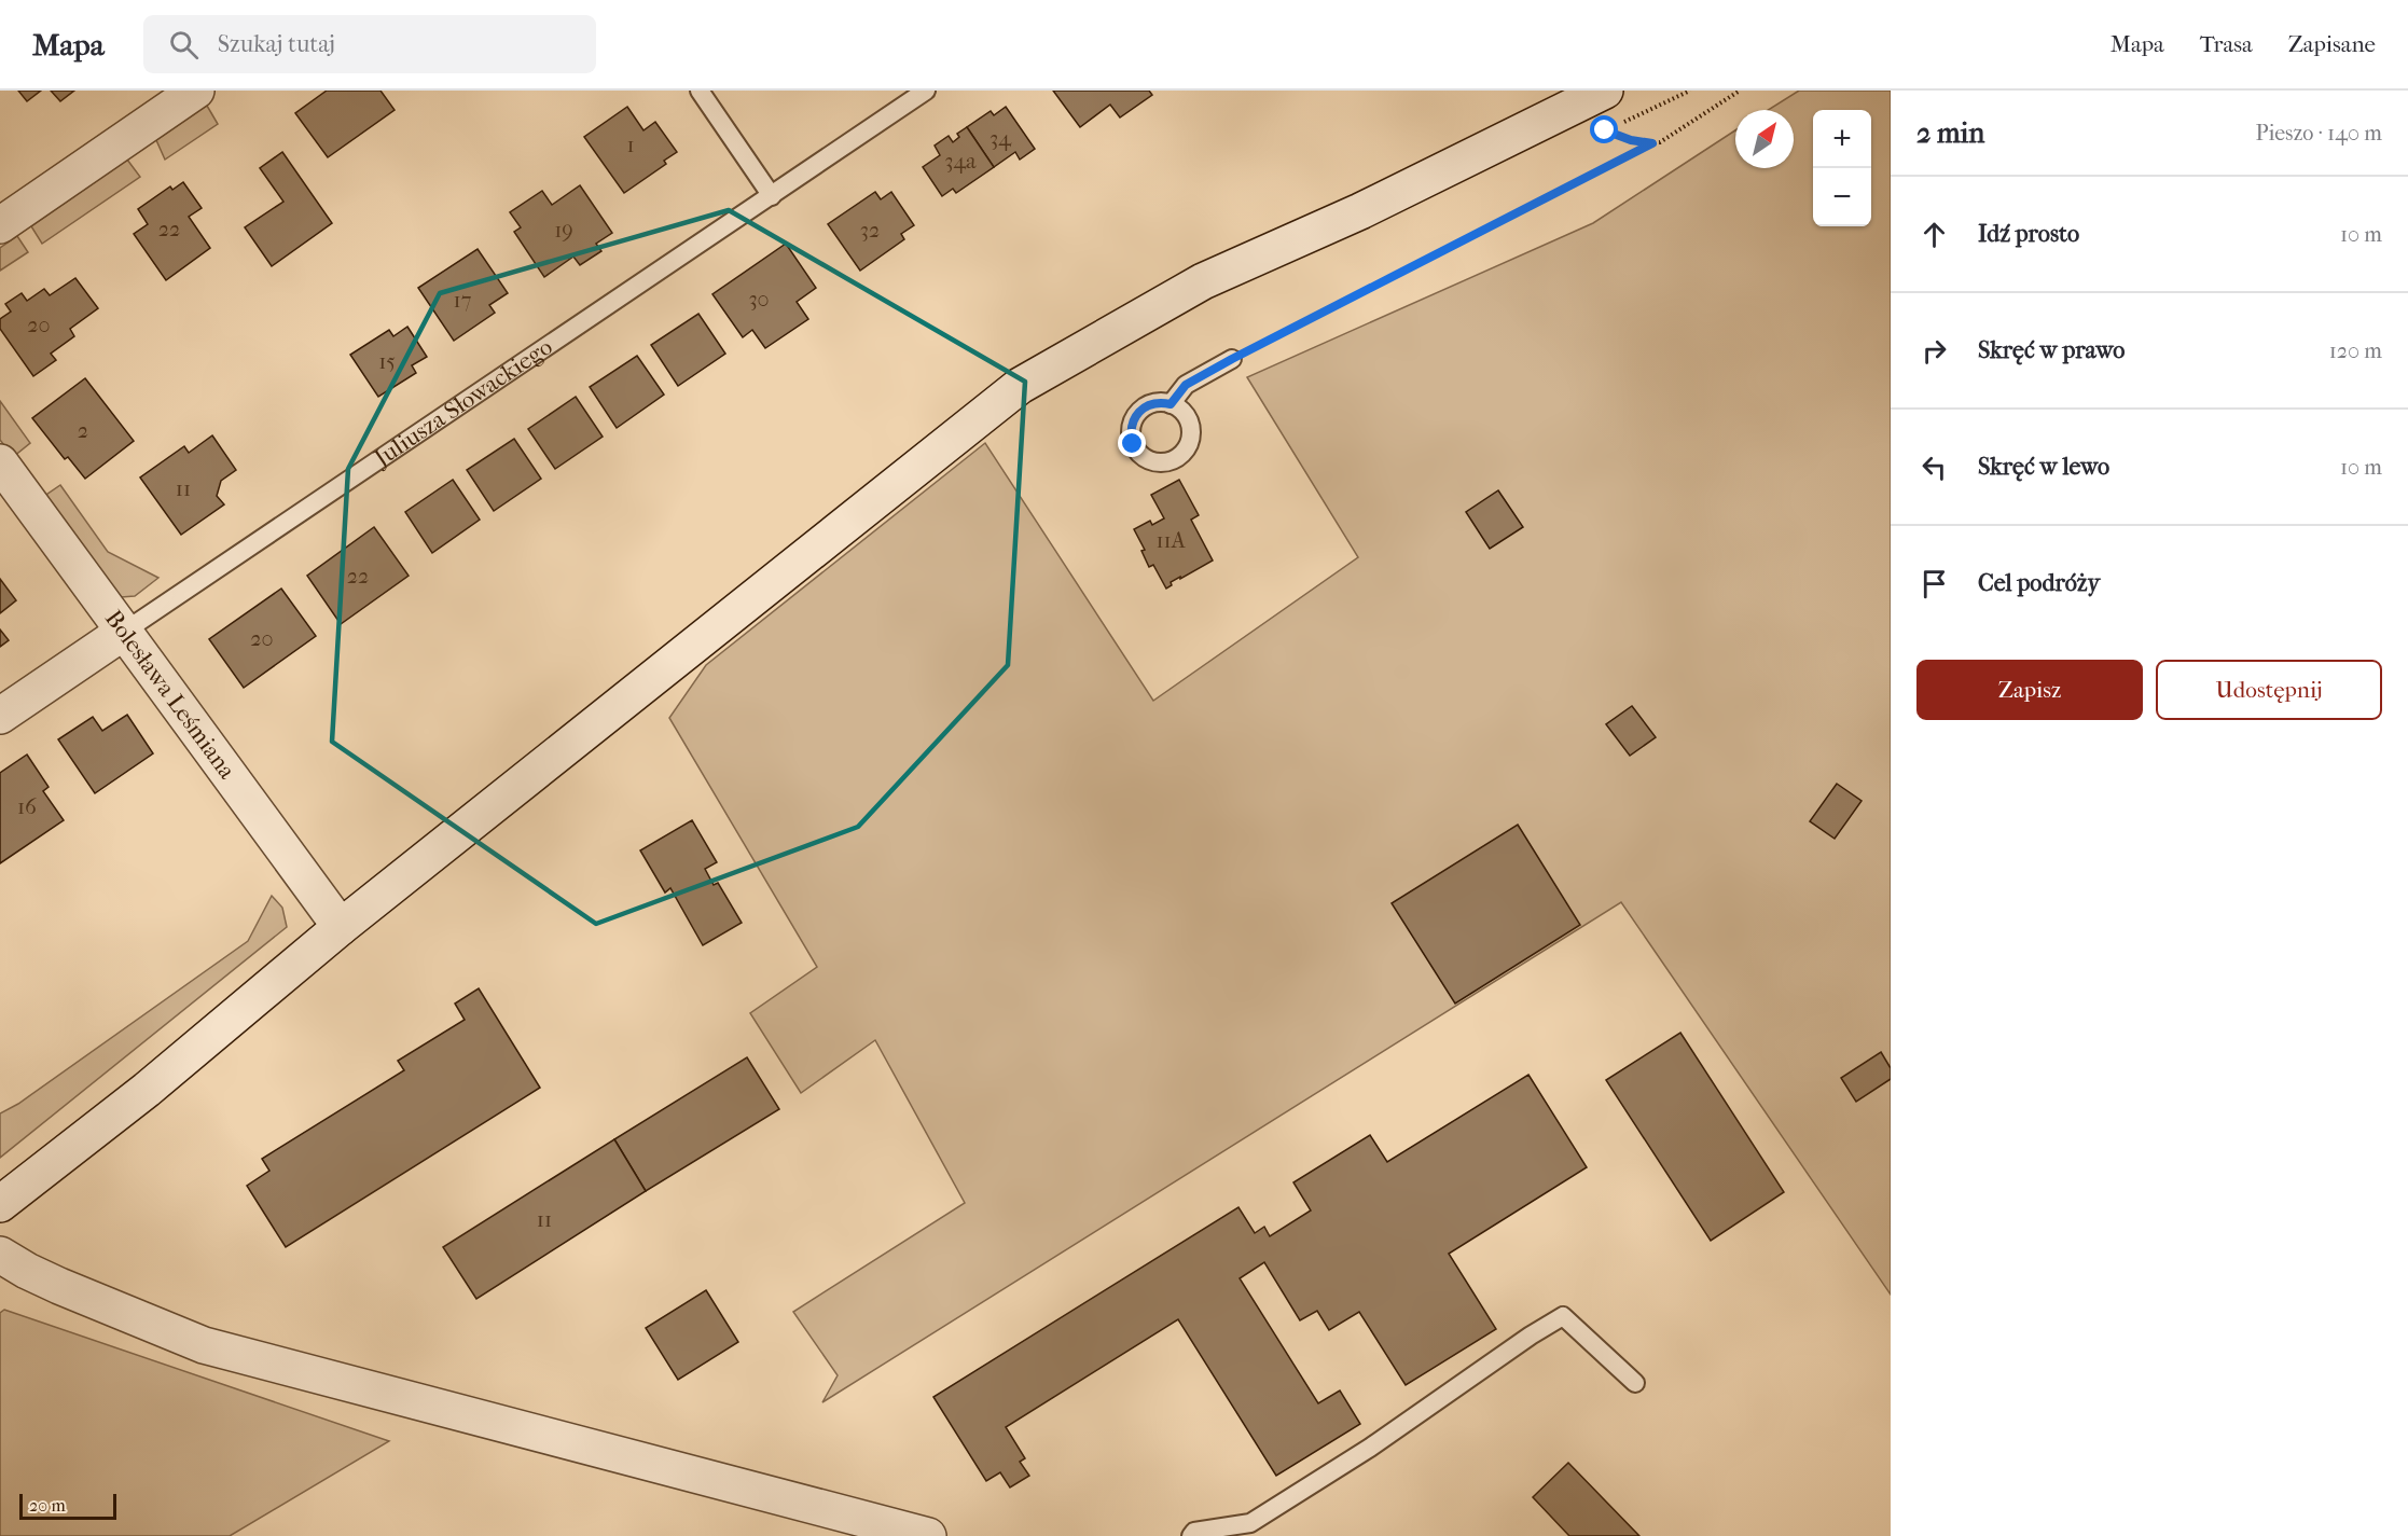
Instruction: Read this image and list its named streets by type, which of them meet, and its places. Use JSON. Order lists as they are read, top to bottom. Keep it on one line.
{"streets":{"street":["Juliusza Słowackiego","Bolesława Leśmiana"]},"crossings":[["Juliusza Słowackiego","Bolesława Leśmiana"]],"house_numbers":["34","1","34a","22","19","32","30","17","20","15","2","11","11A","22","20","16","11"],"scale_bar":"20 m","north":"top right","page":{"header":"Mapa","search":"Szukaj tutaj","nav":["Mapa","Trasa","Zapisane"],"heading":["2 min","Pieszo · 140 m"],"map_buttons":["+","−"],"list":[["Idź prosto","10 m"],["Skręć w prawo","120 m"],["Skręć w lewo","10 m"],"Cel podróży"],"buttons":["Zapisz","Udostępnij"],"scale":"20 m"}}
